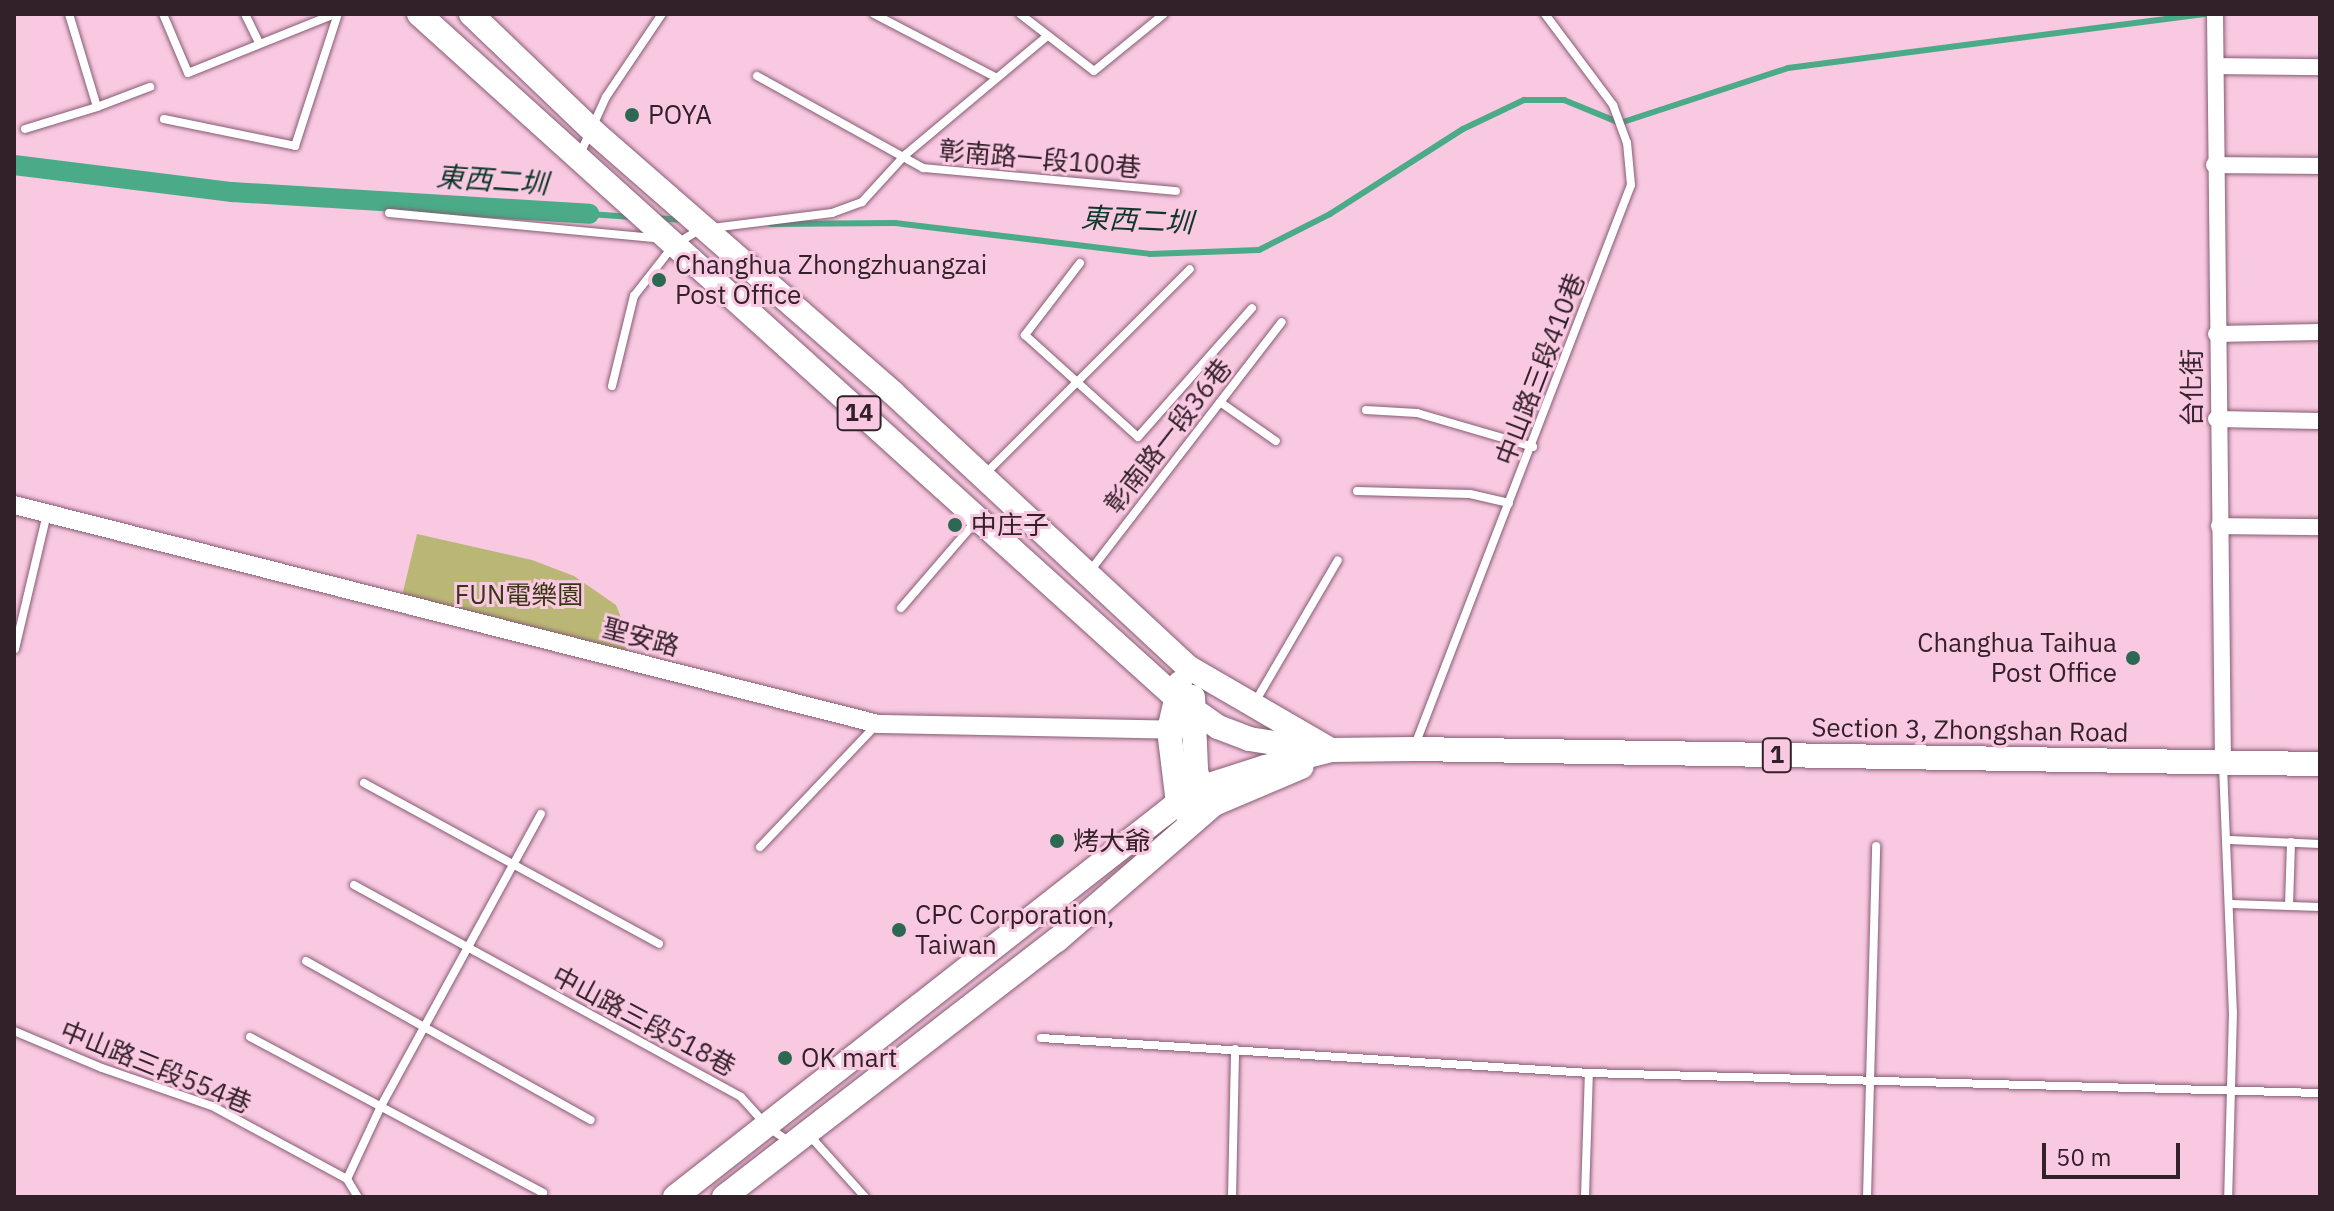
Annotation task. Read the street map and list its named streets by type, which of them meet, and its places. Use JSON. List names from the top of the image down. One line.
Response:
{"streets":{"main road":["14","Section 3, Zhongshan Road","1"],"street":["台化街","聖安路"],"lane":["彰南路一段100巷","中山路三段410巷","彰南路一段36巷","中山路三段518巷","中山路三段554巷"]},"crossings":[["彰南路一段100巷","14"],["中山路三段410巷","Section 3, Zhongshan Road"],["台化街","Section 3, Zhongshan Road"],["14","彰南路一段36巷"],["14","Section 3, Zhongshan Road"],["Section 3, Zhongshan Road","中山路三段518巷"]],"water":["東西二圳"],"parks":["FUN電樂園"],"places":["POYA","Changhua Zhongzhuangzai Post Office","中庄子","Changhua Taihua Post Office","烤大爺","CPC Corporation, Taiwan","OK mart"],"scale_bar":"50 m"}
